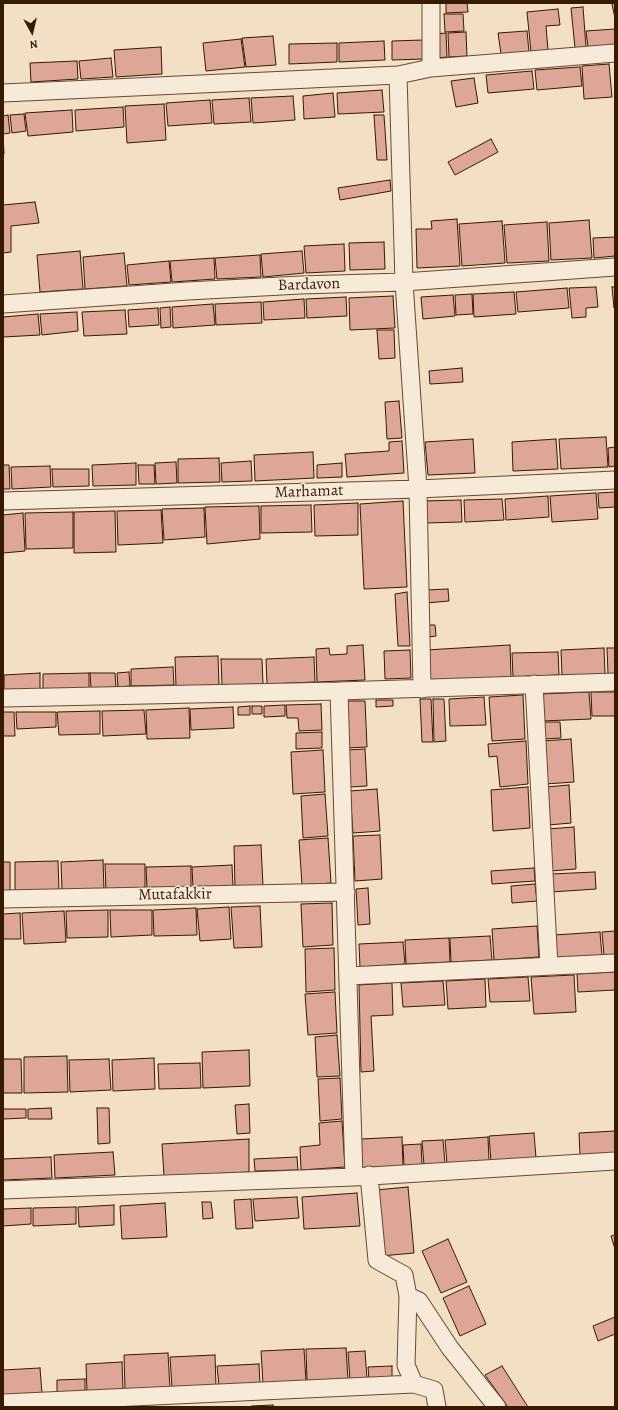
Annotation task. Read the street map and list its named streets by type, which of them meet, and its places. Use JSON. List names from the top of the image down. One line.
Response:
{"streets":{"street":["Bardavon","Marhamat","Mutafakkir"]},"north":"bottom"}
